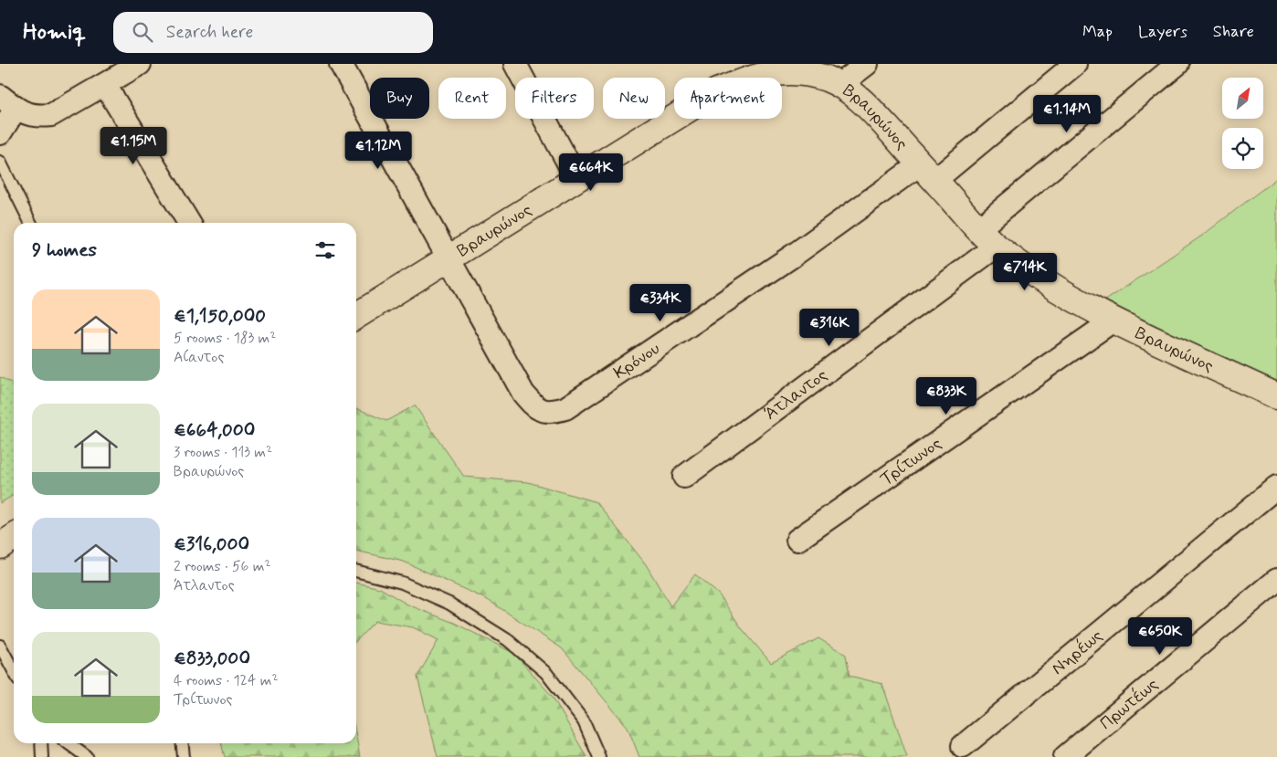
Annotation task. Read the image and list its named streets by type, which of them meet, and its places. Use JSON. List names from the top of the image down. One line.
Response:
{"streets":{"main road":["Βραυρώνος"],"street":["Κρόνου","Άτλαντος","Τρίτωνος","Νηρέως","Πρωτέως"]},"crossings":[["Βραυρώνος","Κρόνου"],["Βραυρώνος","Άτλαντος"],["Βραυρώνος","Τρίτωνος"]],"north":"top right","page":{"header":"Homiq","search":"Search here","nav":["Map","Layers","Share"],"chip":["Buy","Rent","Filters","New","Apartment"],"price":["€1.14M","€1.15M","€1.12M","€664K","€714K","€334K","€316K","€833K","€650K"],"heading":"9 homes","list":[{"name":"€1,150,000","note":"5 rooms · 183 m² · Αίαντος"},{"name":"€664,000","note":"3 rooms · 113 m² · Βραυρώνος"},{"name":"€316,000","note":"2 rooms · 56 m² · Άτλαντος"},{"name":"€833,000","note":"4 rooms · 124 m² · Τρίτωνος"}]}}
